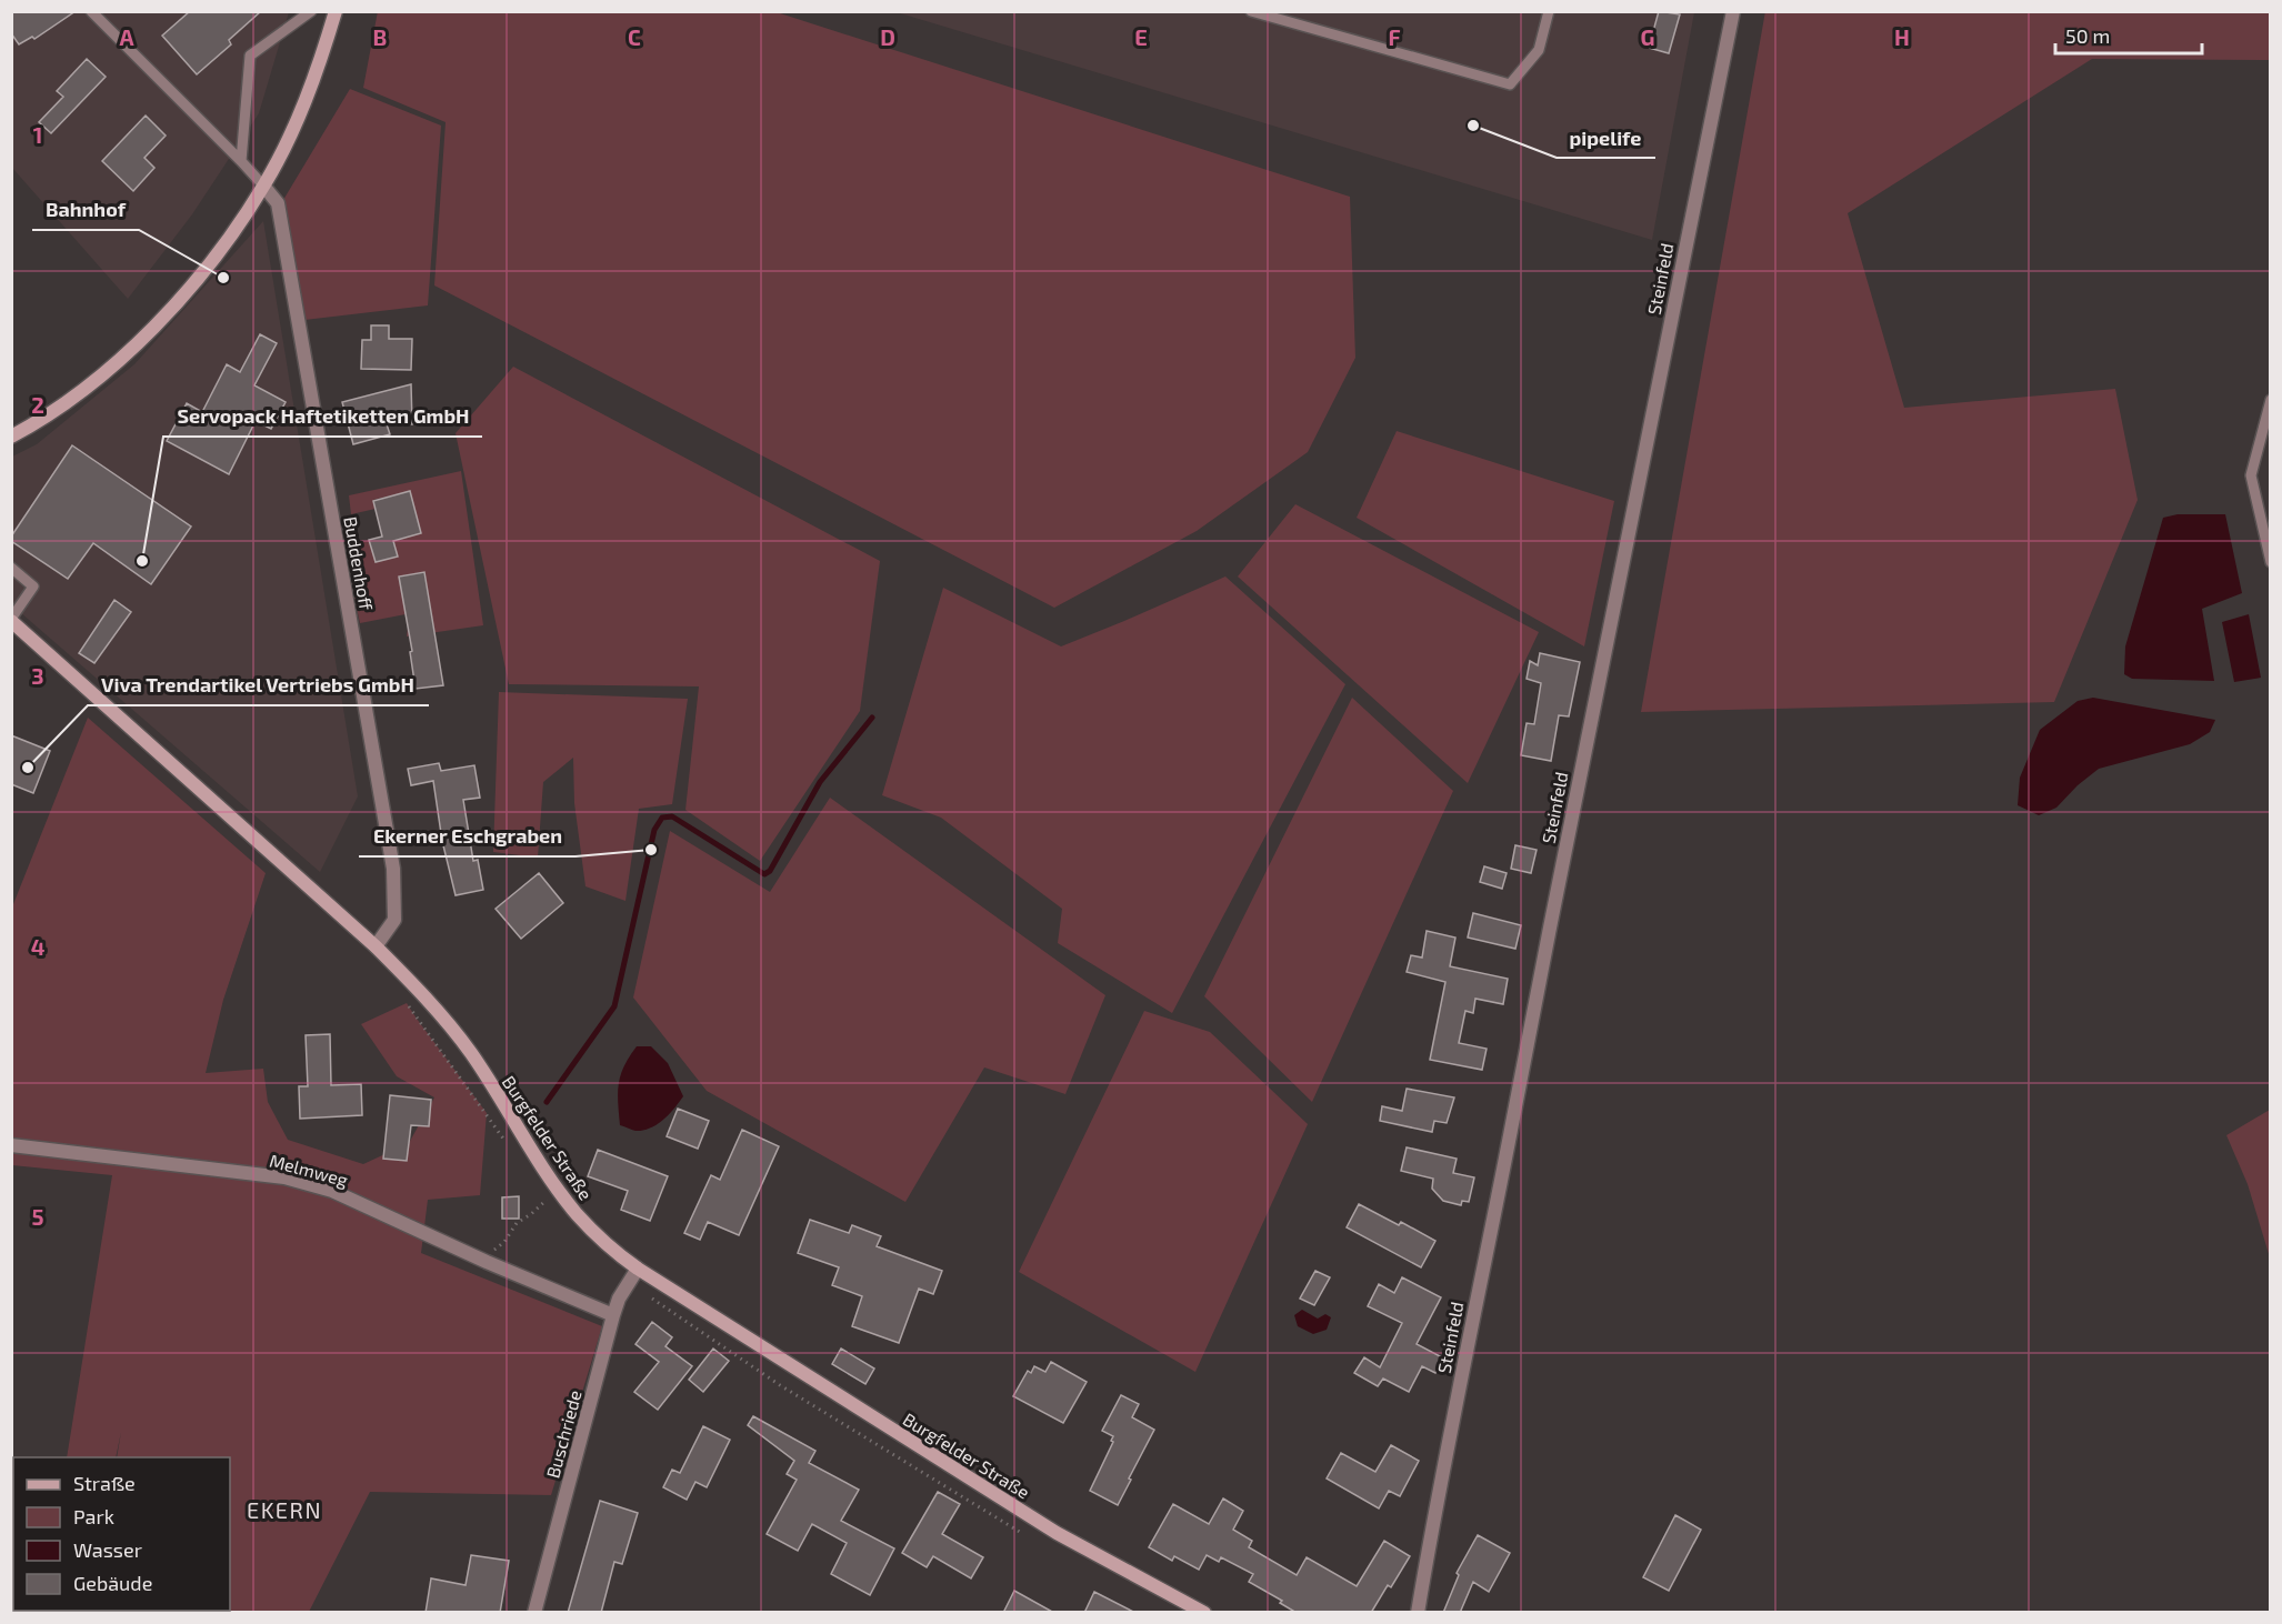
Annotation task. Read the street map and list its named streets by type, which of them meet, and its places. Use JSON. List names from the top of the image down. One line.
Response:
{"streets":{"street":["Steinfeld","Buddenhoff","Burgfelder Straße","Melmweg","Buschriede"]},"crossings":[["Buddenhoff","Burgfelder Straße"],["Burgfelder Straße","Buschriede"],["Melmweg","Buschriede"]],"districts":["EKERN"],"places":["pipelife","Bahnhof","Servopack Haftetiketten GmbH","Viva Trendartikel Vertriebs GmbH","Ekerner Eschgraben"],"legend":["Straße","Park","Wasser","Gebäude"],"scale_bar":"50 m","grid":{"columns":["A","B","C","D","E","F","G","H"],"rows":["1","2","3","4","5"]}}
